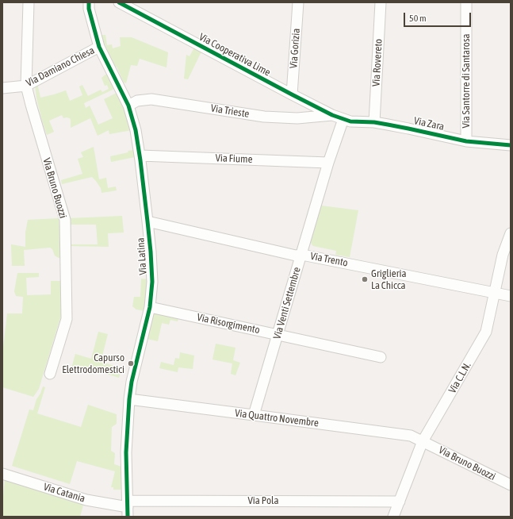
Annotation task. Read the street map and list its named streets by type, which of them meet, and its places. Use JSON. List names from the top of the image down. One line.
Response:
{"streets":{"street":["Via Gorizia","Via Cooperativa Lime","Via Rovereto","Via Damiano Chiesa","Via Santorre di Santarosa","Via Trieste","Via Zara","Via Fiume","Via Bruno Buozzi","Via Latina","Via Trento","Via Venti Settembre","Via Risorgimento","Via C.L.N.","Via Quattro Novembre","Via Catania","Via Pola"]},"crossings":[["Via Gorizia","Via Cooperativa Lime"],["Via Cooperativa Lime","Via Trieste"],["Via Cooperativa Lime","Via Zara"],["Via Cooperativa Lime","Via Venti Settembre"],["Via Rovereto","Via Zara"],["Via Damiano Chiesa","Via Bruno Buozzi"],["Via Damiano Chiesa","Via Latina"],["Via Santorre di Santarosa","Via Zara"],["Via Trieste","Via Latina"],["Via Zara","Via Venti Settembre"],["Via Fiume","Via Latina"],["Via Fiume","Via Venti Settembre"],["Via Bruno Buozzi","Via C.L.N."],["Via Bruno Buozzi","Via Quattro Novembre"],["Via Latina","Via Trento"],["Via Latina","Via Risorgimento"],["Via Latina","Via Quattro Novembre"],["Via Latina","Via Catania"],["Via Latina","Via Pola"],["Via Trento","Via Venti Settembre"],["Via Trento","Via C.L.N."],["Via Venti Settembre","Via Risorgimento"],["Via Venti Settembre","Via Quattro Novembre"],["Via C.L.N.","Via Quattro Novembre"],["Via C.L.N.","Via Pola"],["Via Catania","Via Pola"]],"places":["Griglieria La Chicca","Capurso Elettrodomestici"],"scale_bar":"50 m"}
